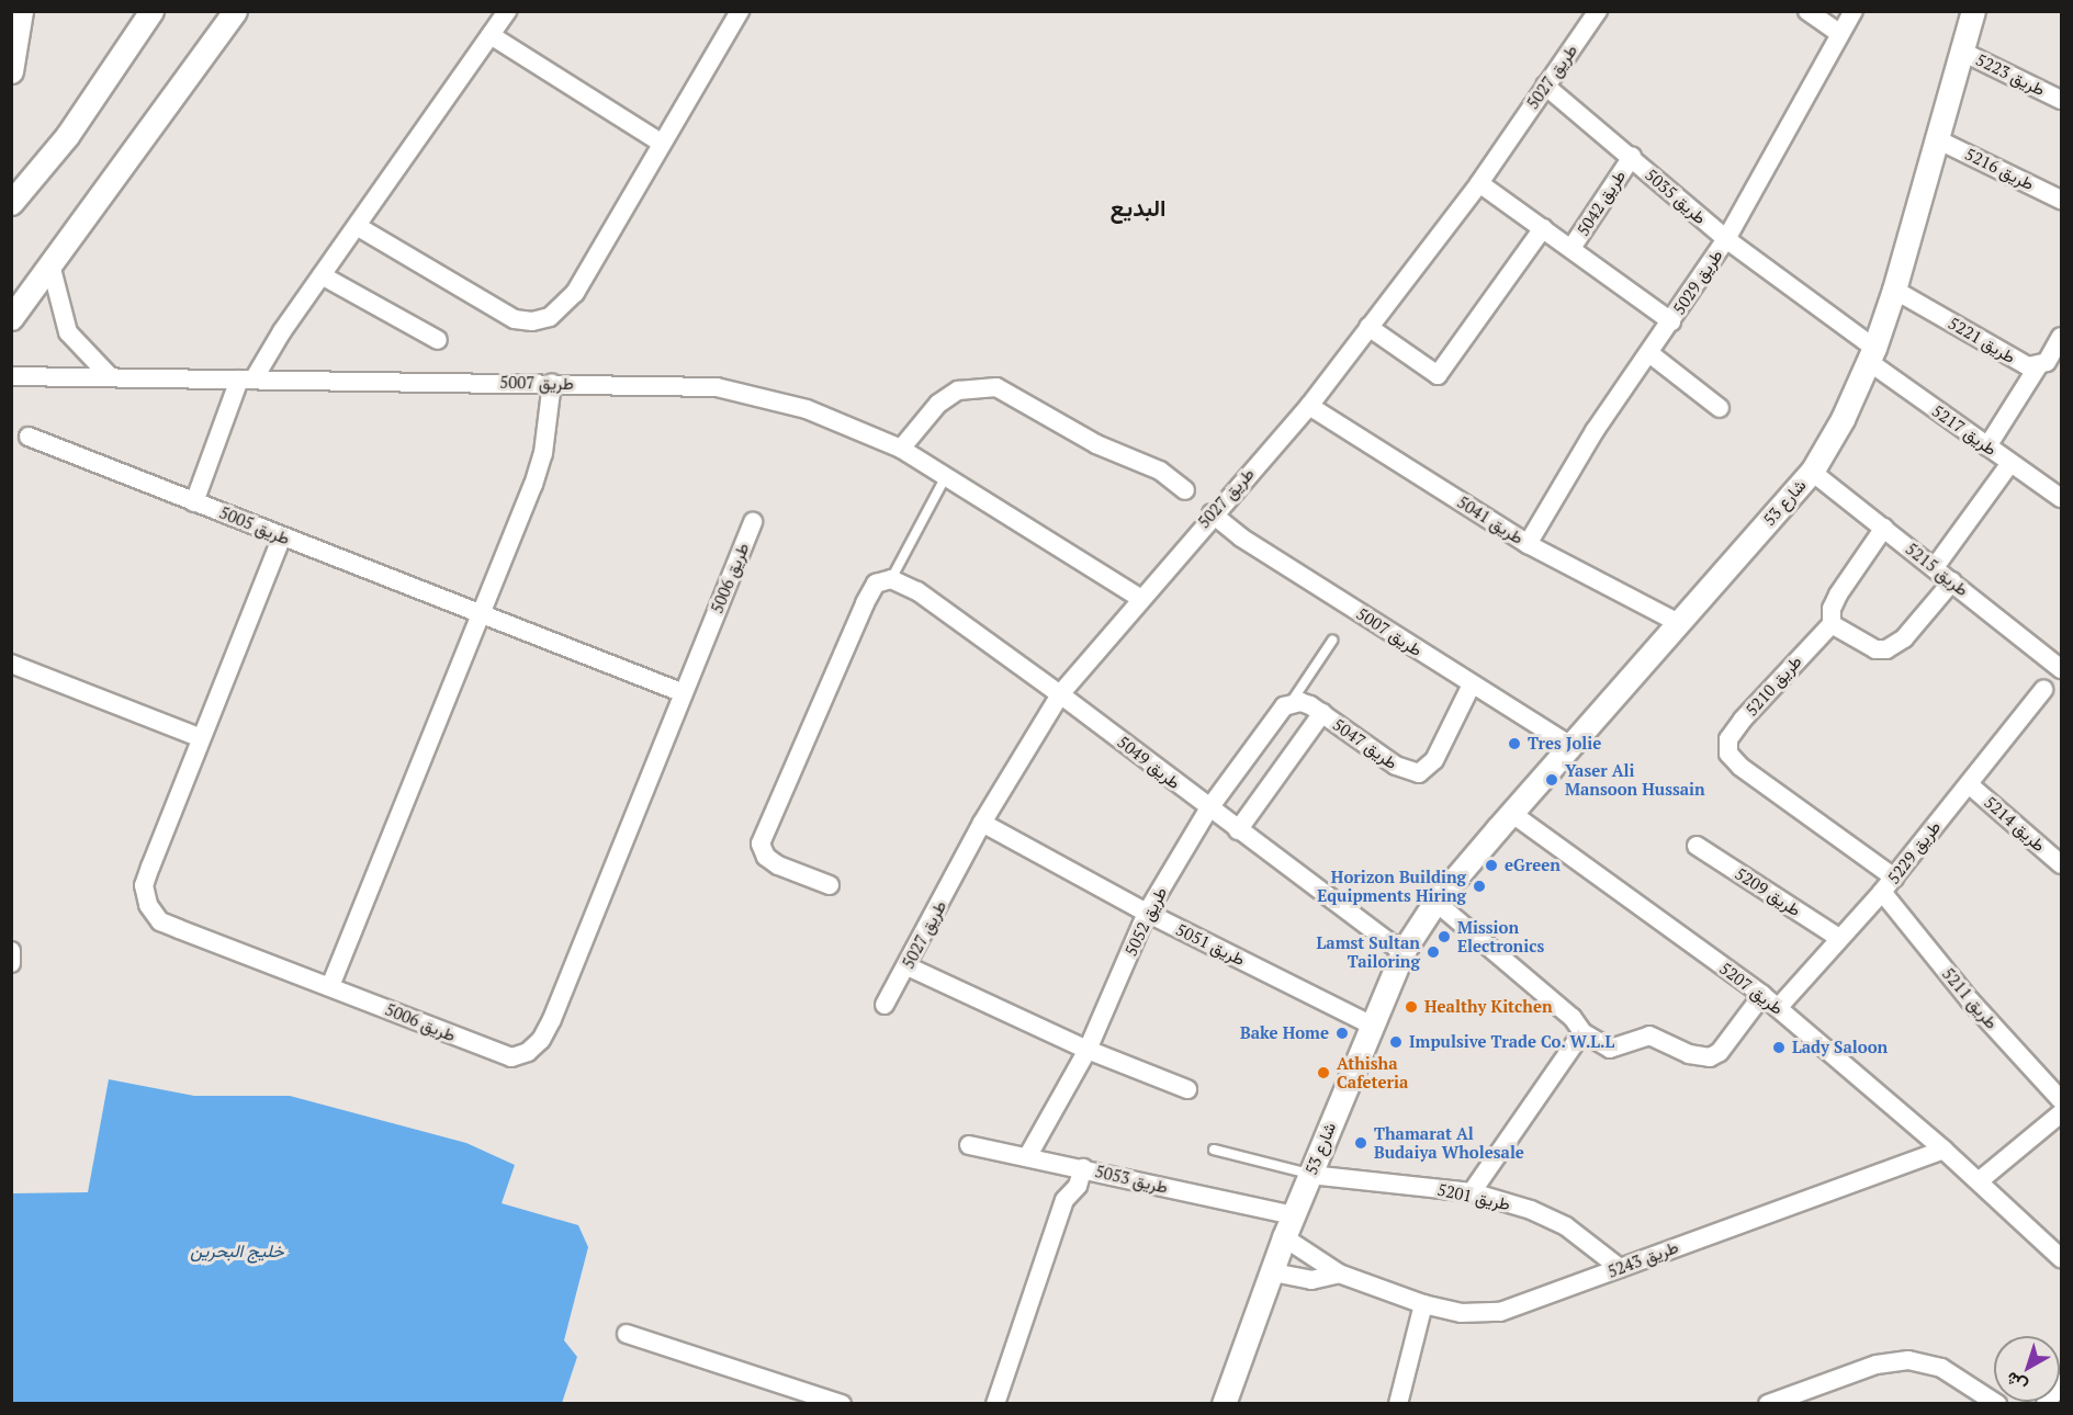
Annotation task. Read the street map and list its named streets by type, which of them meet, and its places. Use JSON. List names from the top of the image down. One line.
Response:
{"streets":{"street":["طريق 5223","طريق 5027","طريق 5216","طريق 5035","طريق 5042","طريق 5029","طريق 5221","طريق 5007","طريق 5217","شارع 53","طريق 5041","طريق 5005","طريق 5215","طريق 5006","طريق 5210","طريق 5047","طريق 5049","طريق 5214","طريق 5229","طريق 5209","طريق 5052","طريق 5051","طريق 5207","طريق 5211","طريق 5053","طريق 5201","طريق 5243"]},"crossings":[["طريق 5223","شارع 53"],["طريق 5027","طريق 5035"],["طريق 5027","طريق 5007"],["طريق 5027","طريق 5041"],["طريق 5027","طريق 5049"],["طريق 5027","طريق 5051"],["طريق 5216","شارع 53"],["طريق 5035","طريق 5042"],["طريق 5035","طريق 5029"],["طريق 5035","طريق 5217"],["طريق 5035","شارع 53"],["طريق 5029","طريق 5041"],["طريق 5221","شارع 53"],["طريق 5007","شارع 53"],["طريق 5007","طريق 5047"],["طريق 5217","شارع 53"],["شارع 53","طريق 5041"],["شارع 53","طريق 5215"],["شارع 53","طريق 5049"],["شارع 53","طريق 5051"],["شارع 53","طريق 5207"],["شارع 53","طريق 5053"],["شارع 53","طريق 5201"],["شارع 53","طريق 5243"],["طريق 5005","طريق 5006"],["طريق 5210","طريق 5211"],["طريق 5047","طريق 5052"],["طريق 5049","طريق 5052"],["طريق 5214","طريق 5229"],["طريق 5229","طريق 5209"],["طريق 5229","طريق 5207"],["طريق 5229","طريق 5211"],["طريق 5052","طريق 5051"],["طريق 5052","طريق 5053"],["طريق 5207","طريق 5243"],["طريق 5201","طريق 5243"]],"districts":["البديع"],"water":["خليج البحرين"],"places":["Tres Jolie","Yaser Ali Mansoon Hussain","eGreen","Horizon Building Equipments Hiring","Mission Electronics","Lamst Sultan Tailoring","Healthy Kitchen","Bake Home","Impulsive Trade Co. W.L.L","Lady Saloon","Athisha Cafeteria","Thamarat Al Budaiya Wholesale"],"north":"bottom left"}
